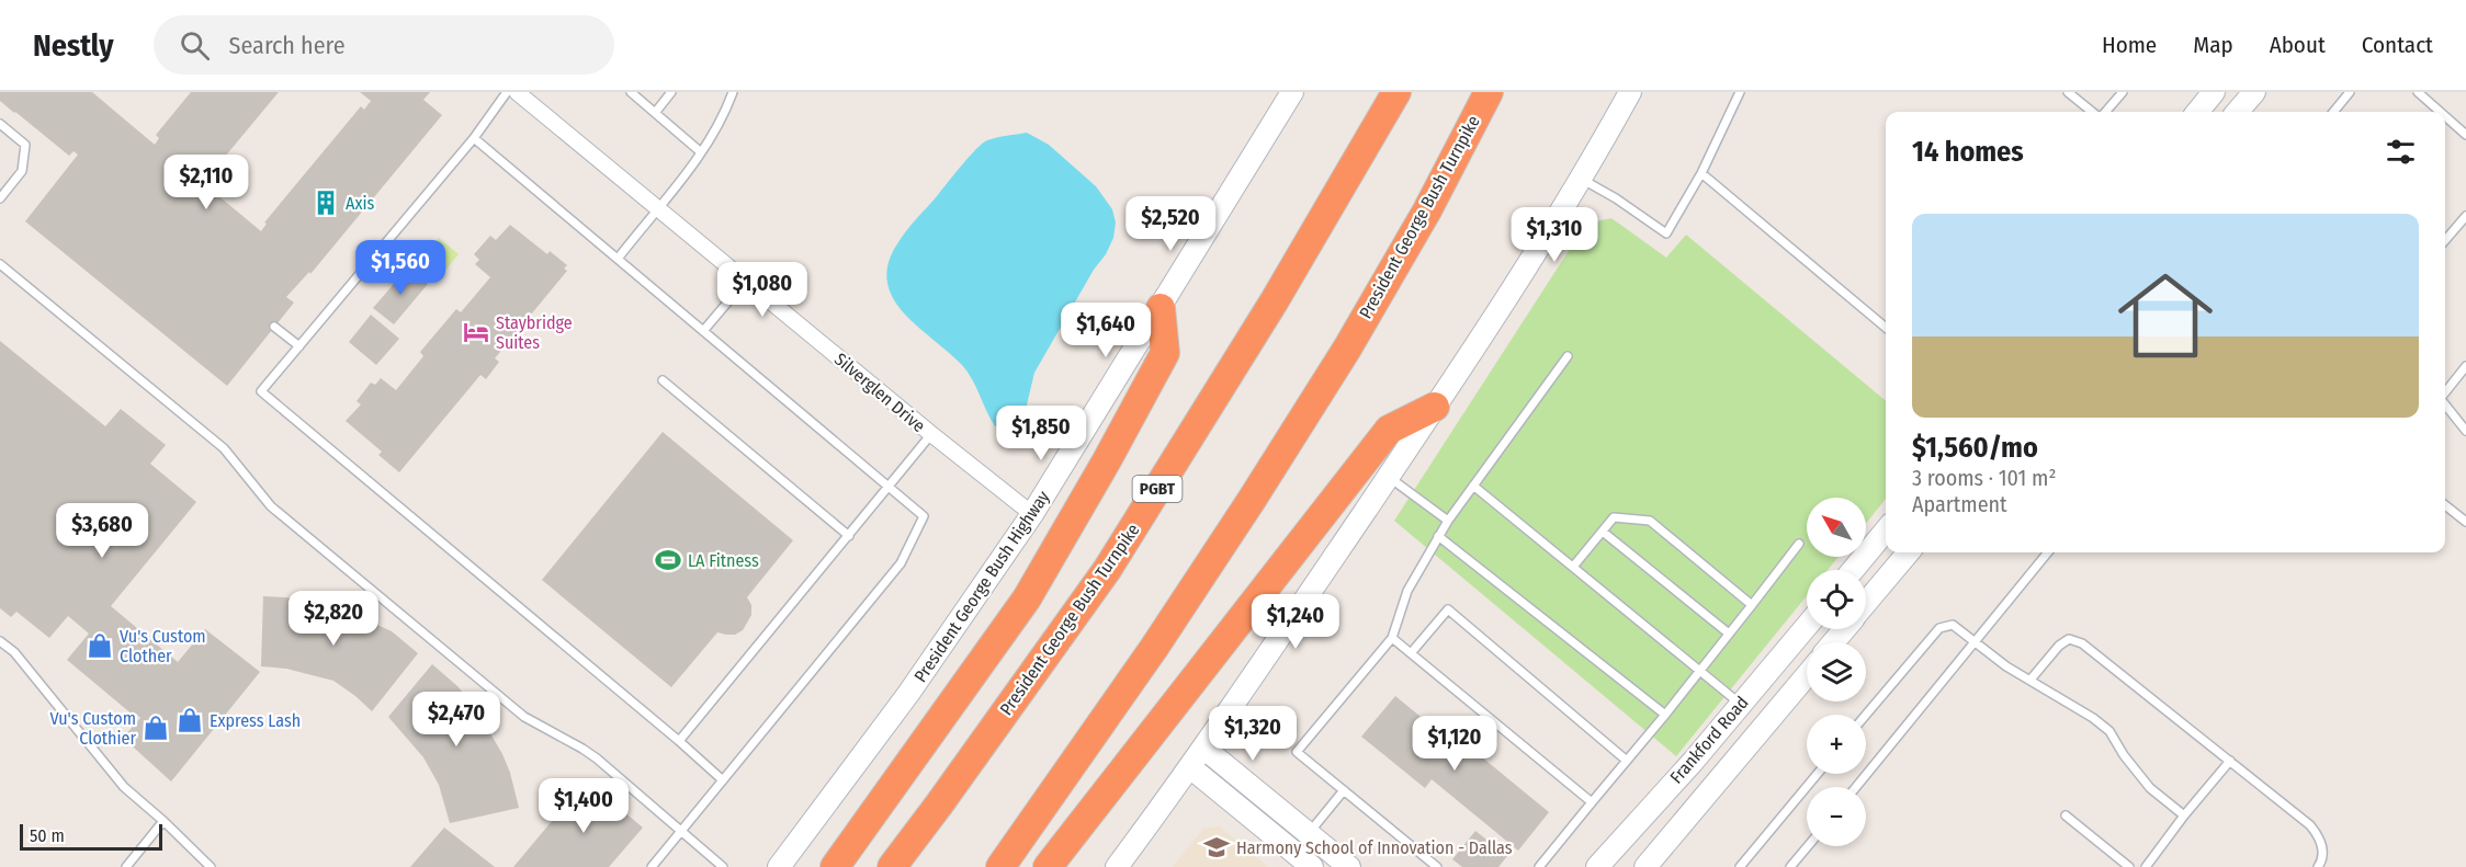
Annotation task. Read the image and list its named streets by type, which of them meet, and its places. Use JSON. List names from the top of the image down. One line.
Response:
{"streets":{"highway":["President George Bush Turnpike","PGBT"],"main road":["President George Bush Highway","Frankford Road"],"street":["Silverglen Drive"]},"crossings":[["Silverglen Drive","President George Bush Highway"]],"places":{"building":["Axis"],"hotel":["Staybridge Suites"],"sports":["LA Fitness"],"shop":["Vu's Custom Clother","Express Lash","Vu's Custom Clothier"],"school or university":["Harmony School of Innovation - Dallas"]},"scale_bar":"50 m","north":"top left","page":{"header":"Nestly","search":"Search here","nav":["Home","Map","About","Contact"],"heading":"14 homes","price":["$2,110","$2,520","$1,310","$1,560","$1,080","$1,640","$1,850","$3,680","$2,820","$1,240","$2,470","$1,320","$1,120","$1,400"],"list":[{"name":"$1,560/mo","note":"3 rooms · 101 m² · Apartment"}],"map_buttons":["+","−"],"scale":"50 m"}}
